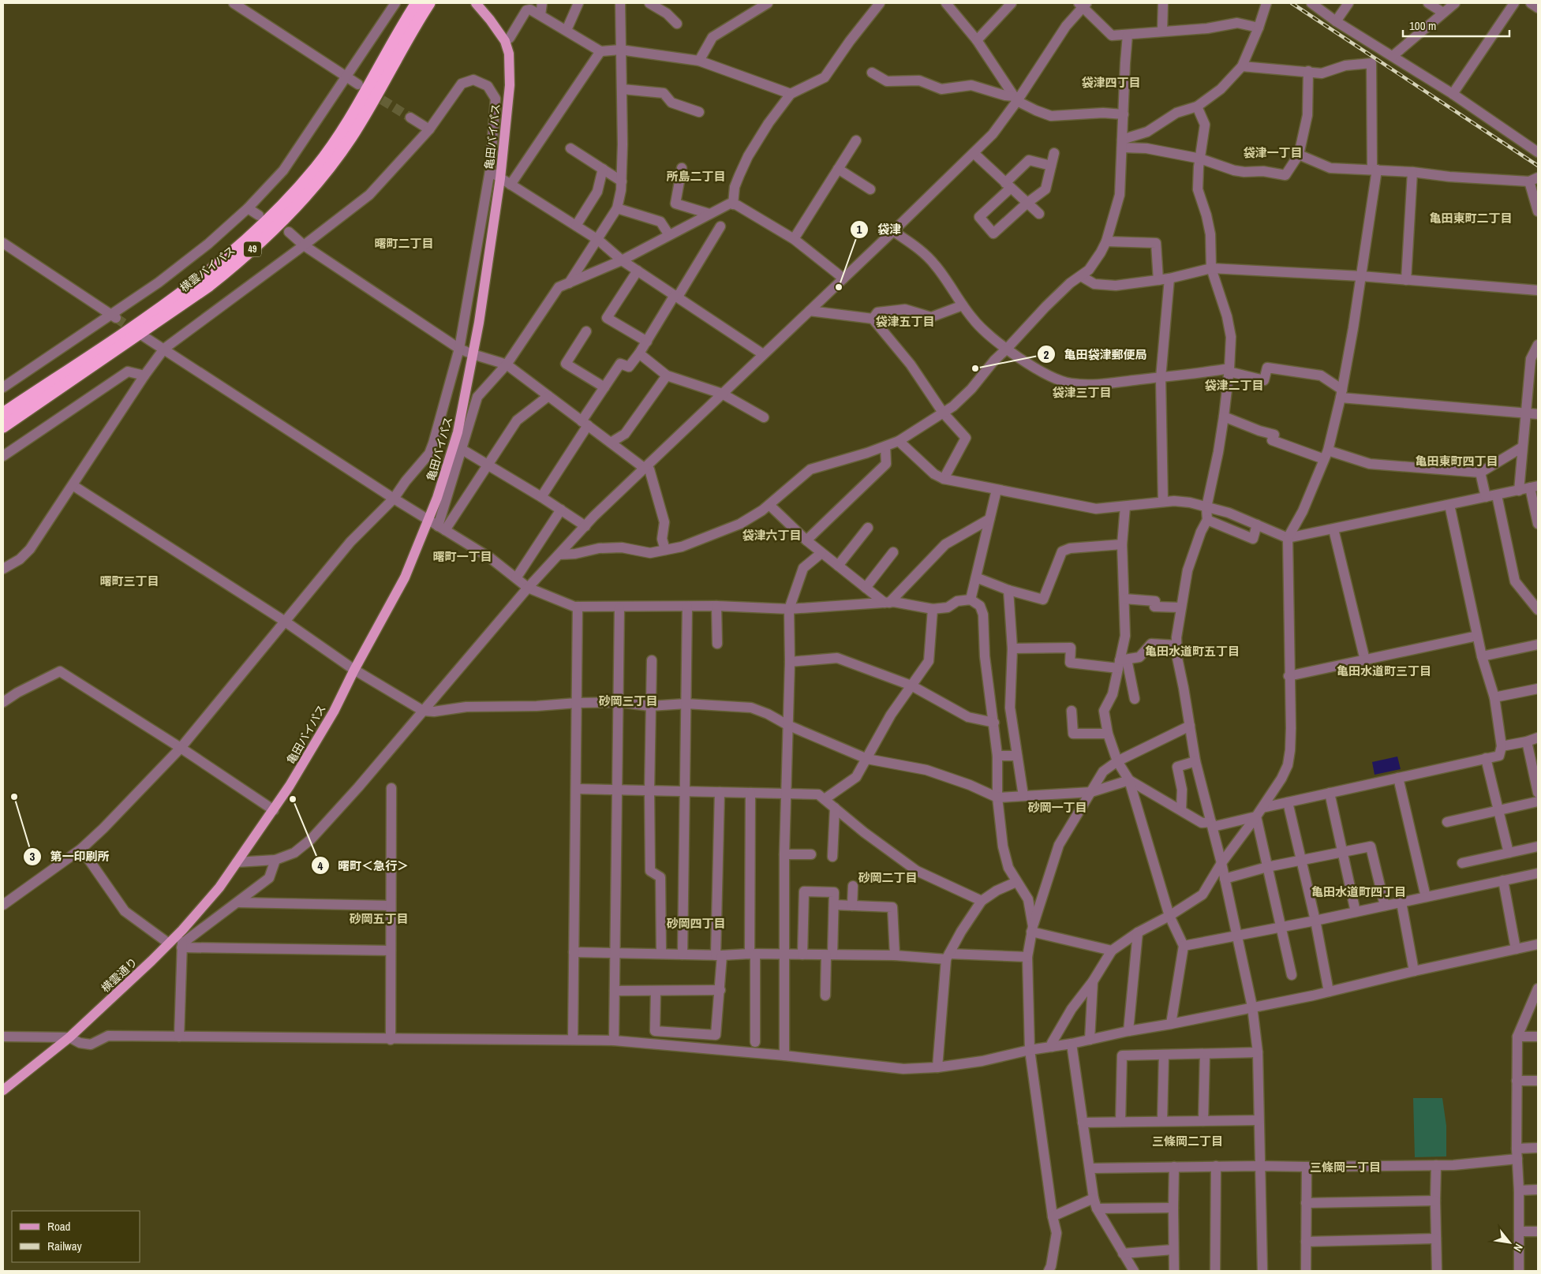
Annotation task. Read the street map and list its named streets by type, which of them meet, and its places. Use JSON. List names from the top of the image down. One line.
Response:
{"streets":{"highway":["49","横雲バイパス"],"main road":["亀田バイパス","横雲通り"]},"crossings":[["亀田バイパス","横雲通り"]],"districts":["袋津四丁目","袋津一丁目","所島二丁目","亀田東町二丁目","曙町二丁目","袋津五丁目","袋津二丁目","袋津三丁目","亀田東町四丁目","袋津六丁目","曙町一丁目","曙町三丁目","亀田水道町五丁目","亀田水道町三丁目","砂岡三丁目","砂岡一丁目","砂岡二丁目","亀田水道町四丁目","砂岡五丁目","砂岡四丁目","三條岡二丁目","三條岡一丁目"],"places":["袋津","亀田袋津郵便局","第一印刷所","曙町＜急行＞"],"legend":["Road","Railway"],"scale_bar":"100 m","north":"bottom right"}
